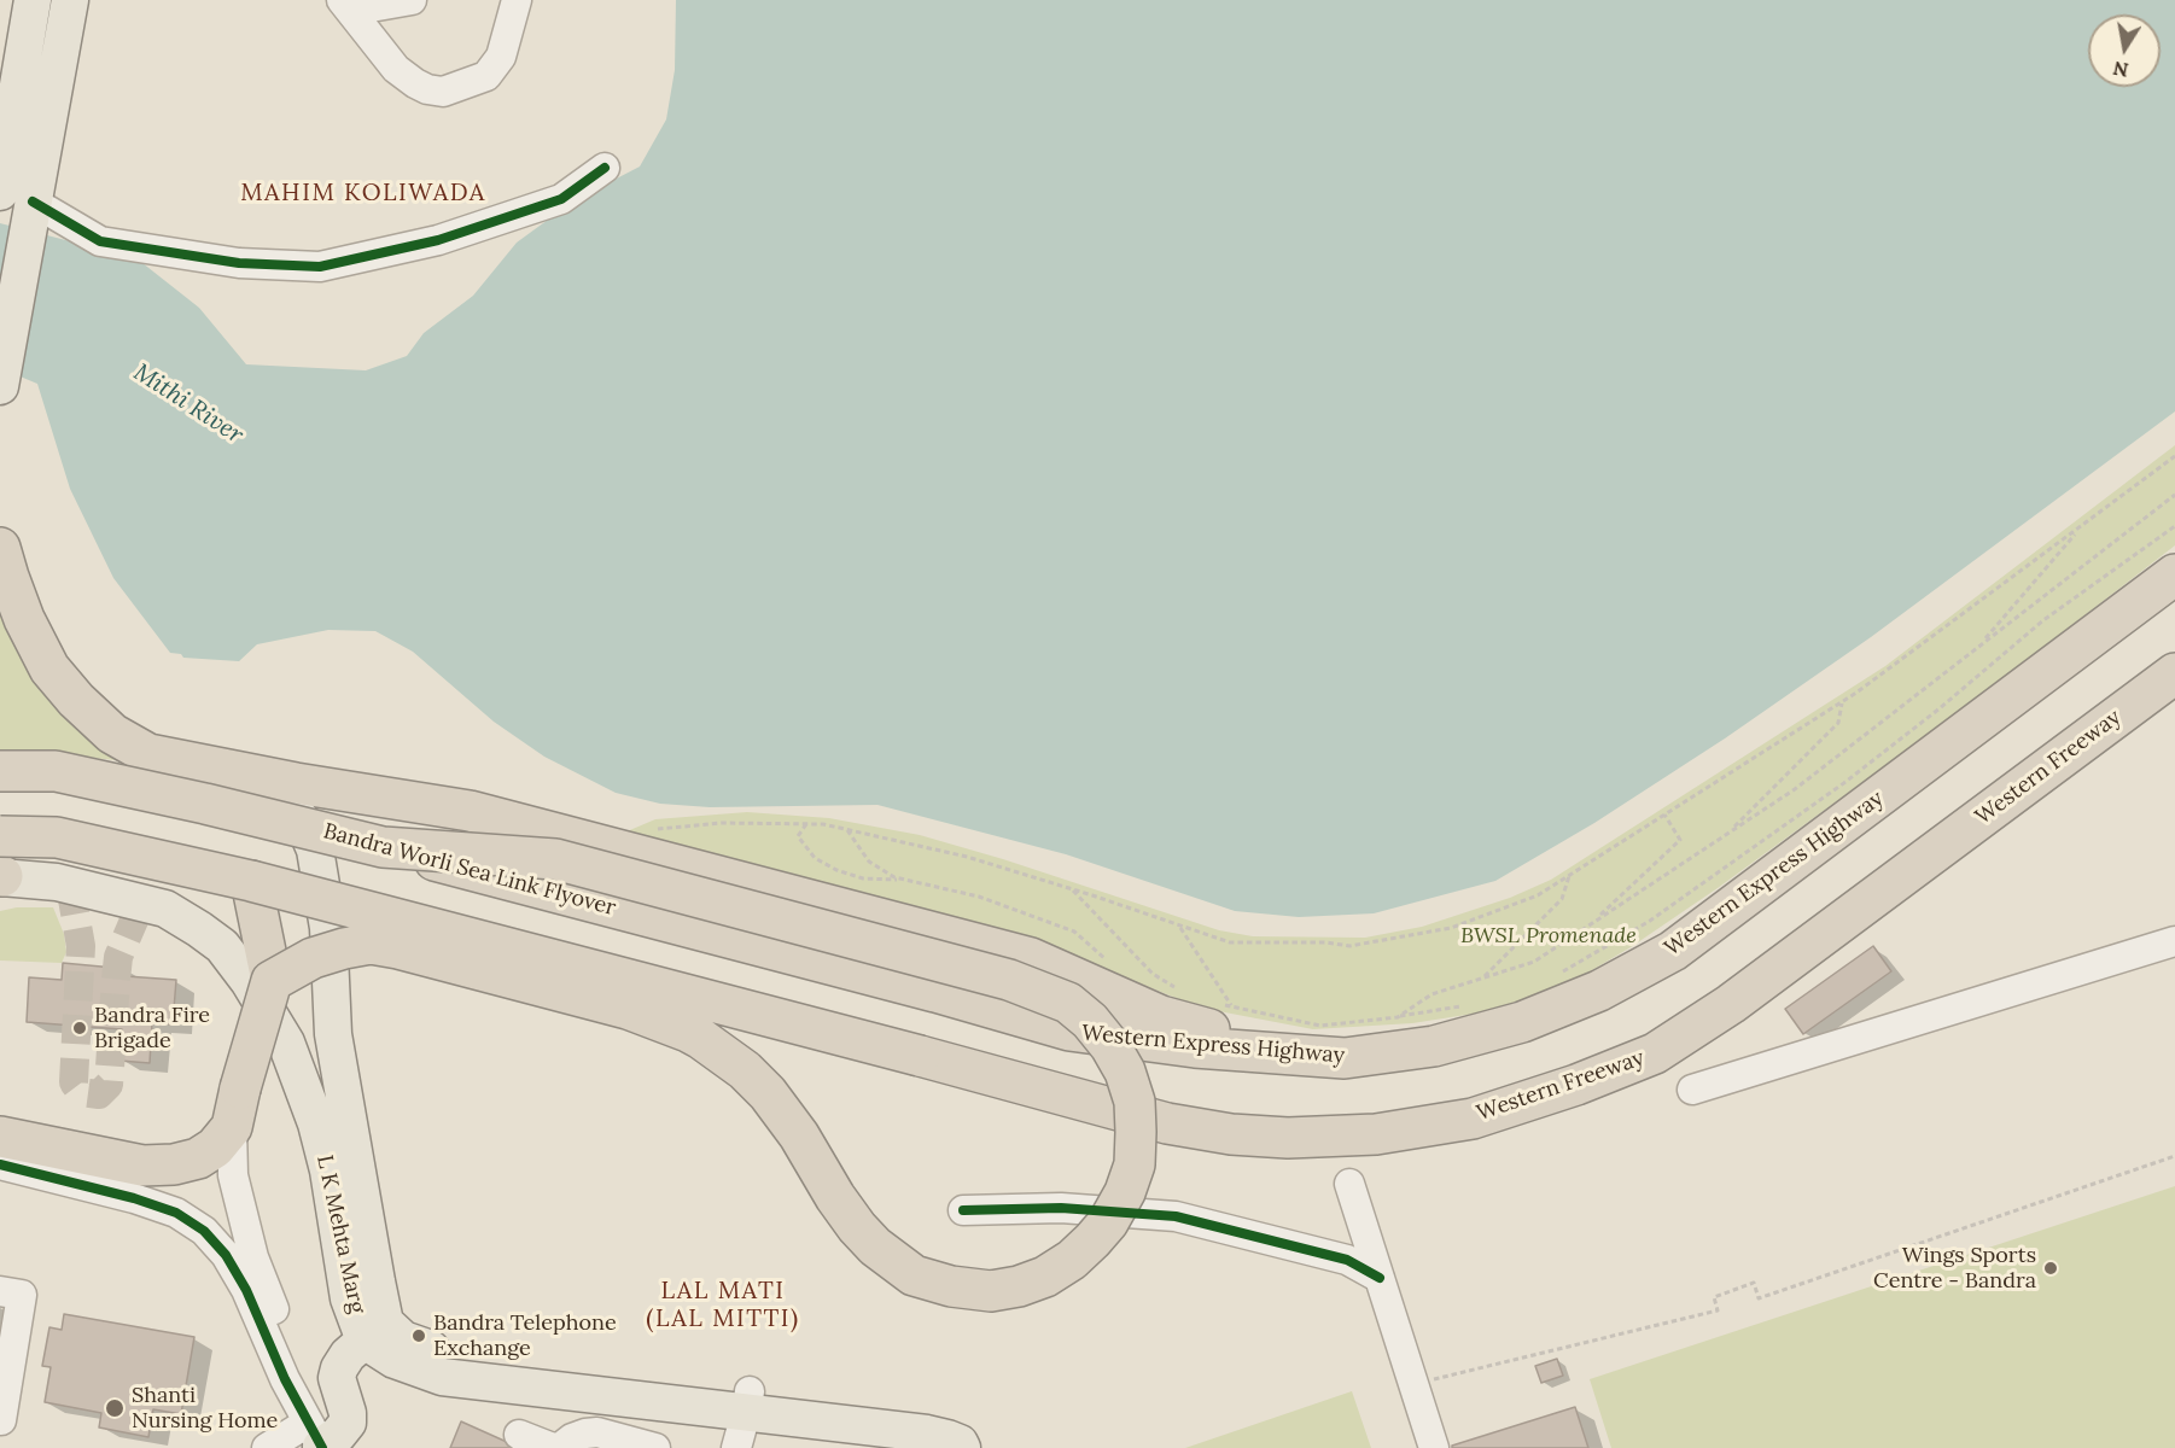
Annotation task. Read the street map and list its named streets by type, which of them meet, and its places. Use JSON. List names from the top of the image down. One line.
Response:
{"streets":{"highway":["Western Freeway","Bandra Worli Sea Link Flyover","Western Express Highway"],"main road":["L K Mehta Marg"]},"crossings":[["Bandra Worli Sea Link Flyover","Western Express Highway"]],"districts":["MAHIM KOLIWADA","LAL MATI (LAL MITTI)"],"water":["Mithi River"],"parks":["BWSL Promenade"],"places":["Bandra Fire Brigade","Wings Sports Centre - Bandra","Bandra Telephone Exchange","Shanti Nursing Home"],"north":"bottom"}
